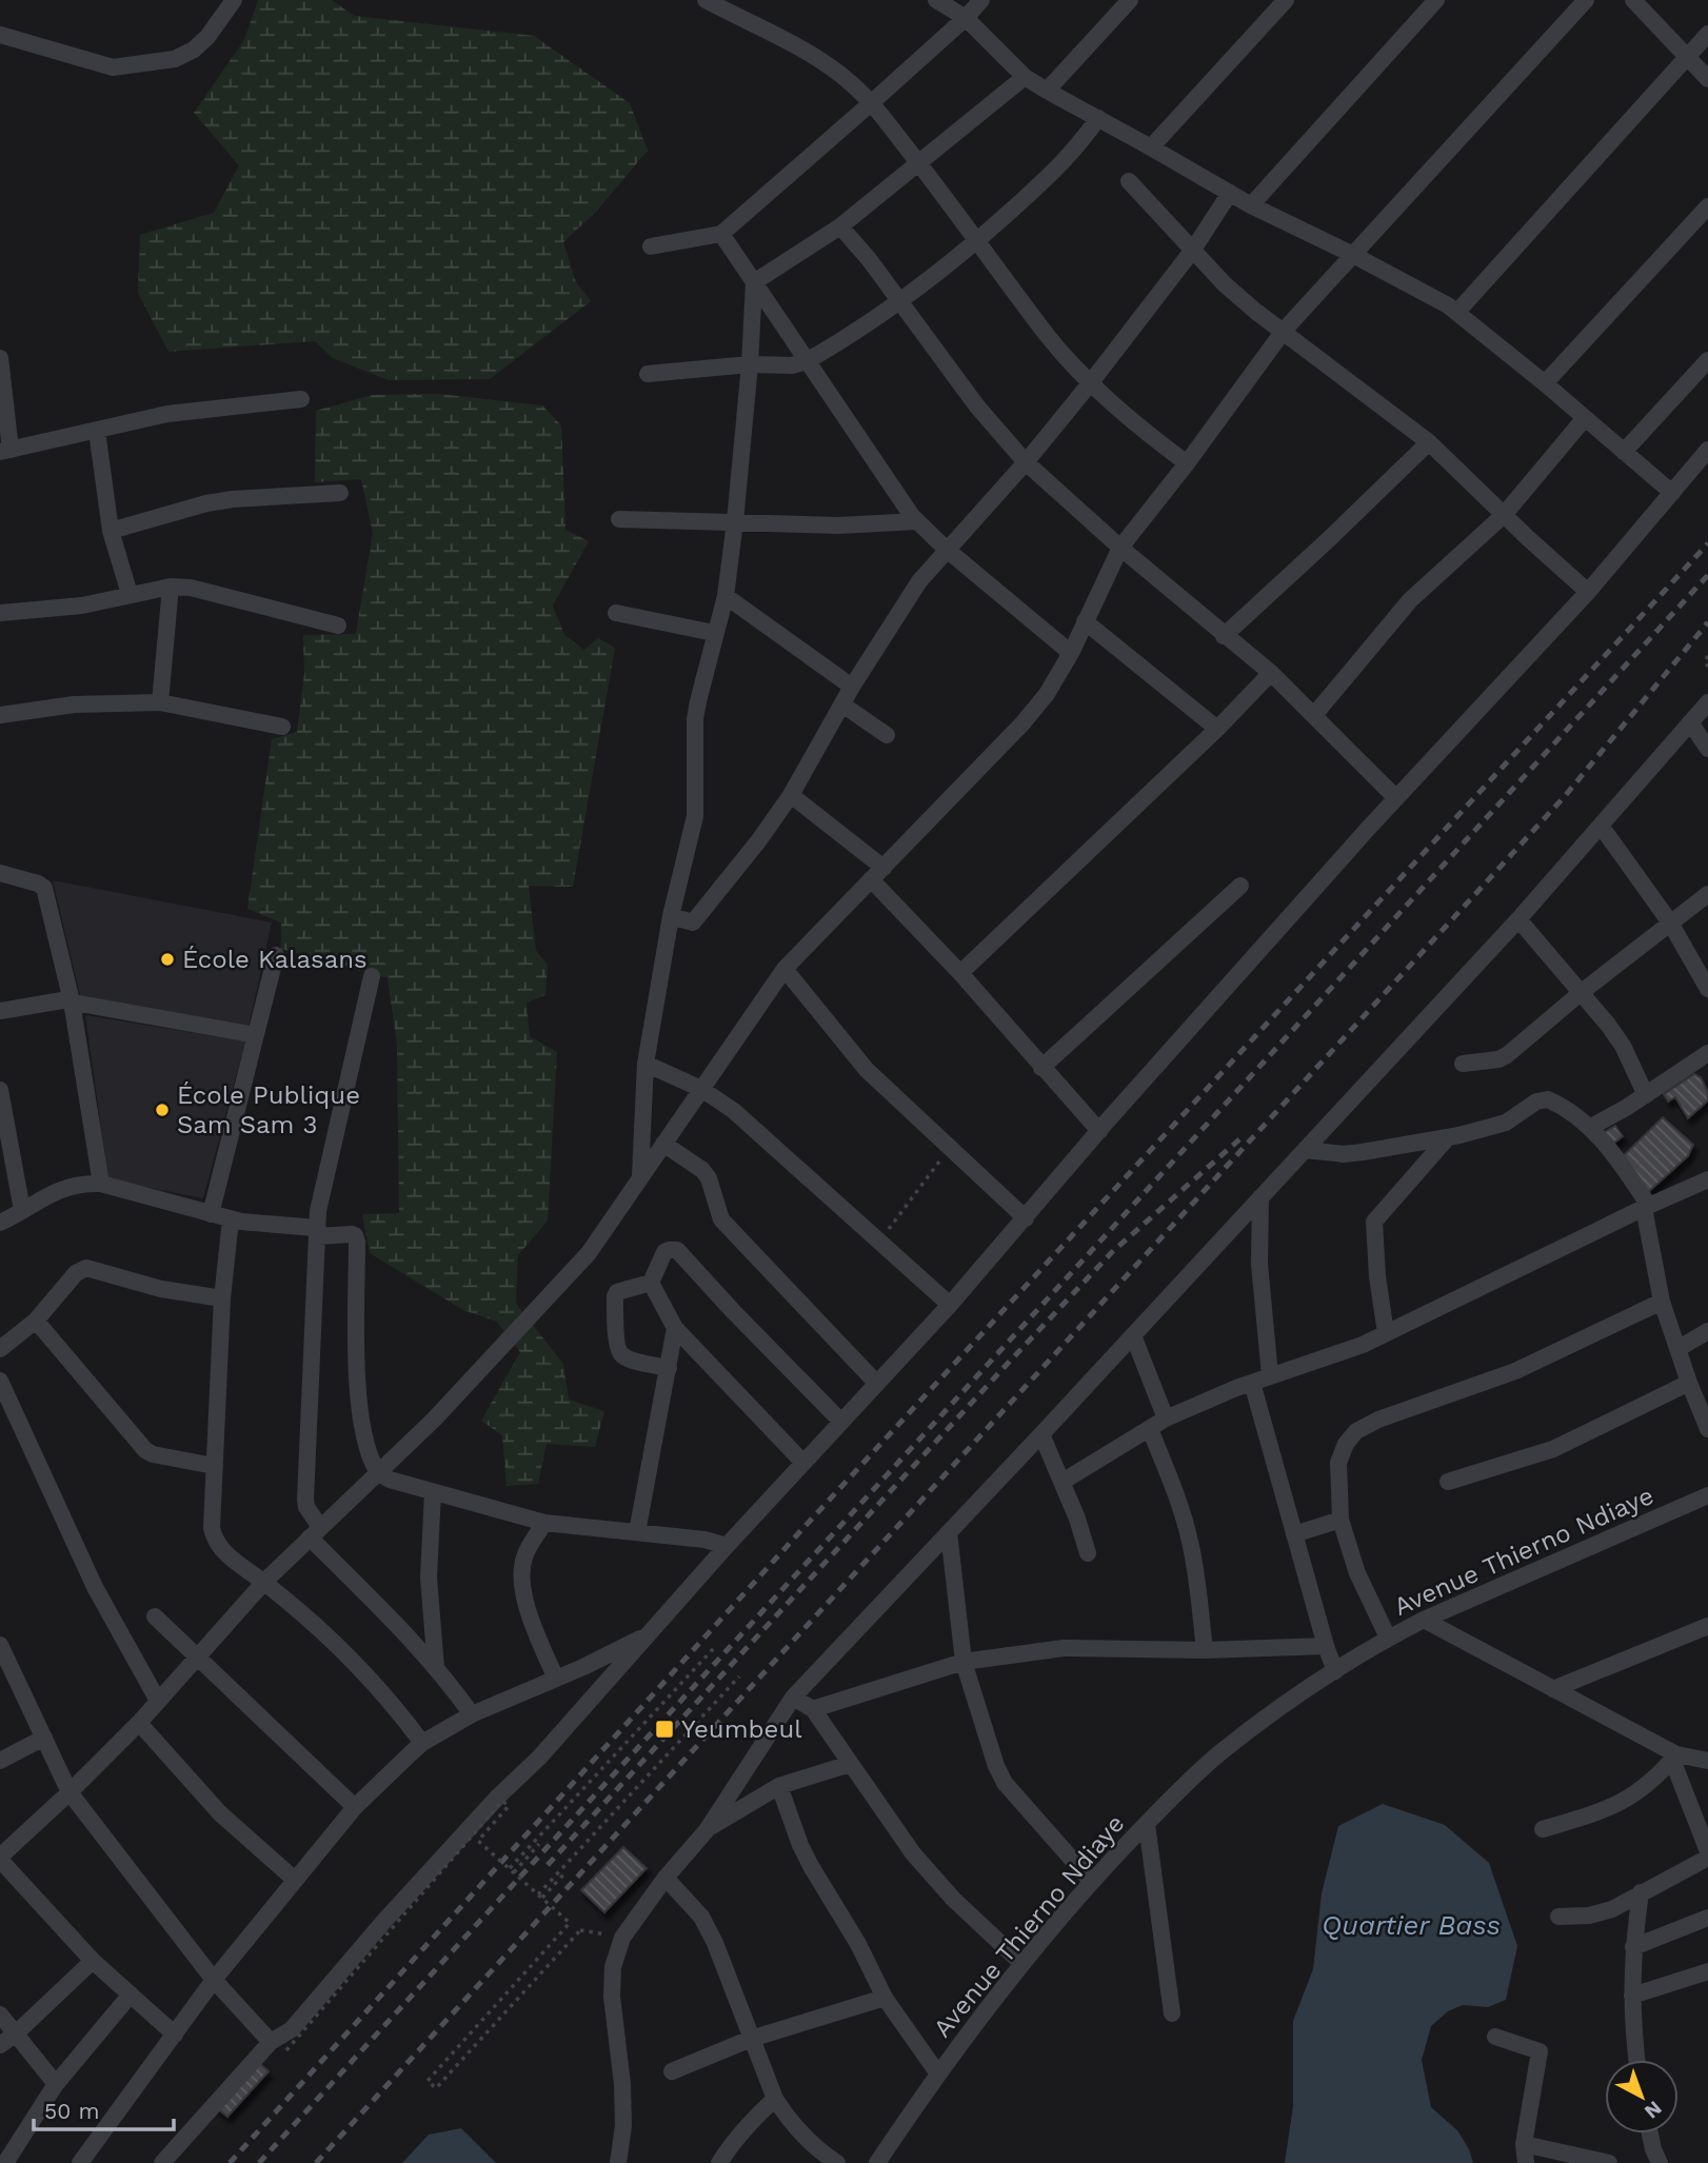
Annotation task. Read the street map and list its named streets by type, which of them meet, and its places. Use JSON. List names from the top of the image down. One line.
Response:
{"streets":{"street":["Avenue Thierno Ndiaye"]},"water":["Quartier Bass"],"places":{"other":["École Kalasans","École Publique Sam Sam 3"],"transit":["Yeumbeul"]},"scale_bar":"50 m","north":"bottom right"}
